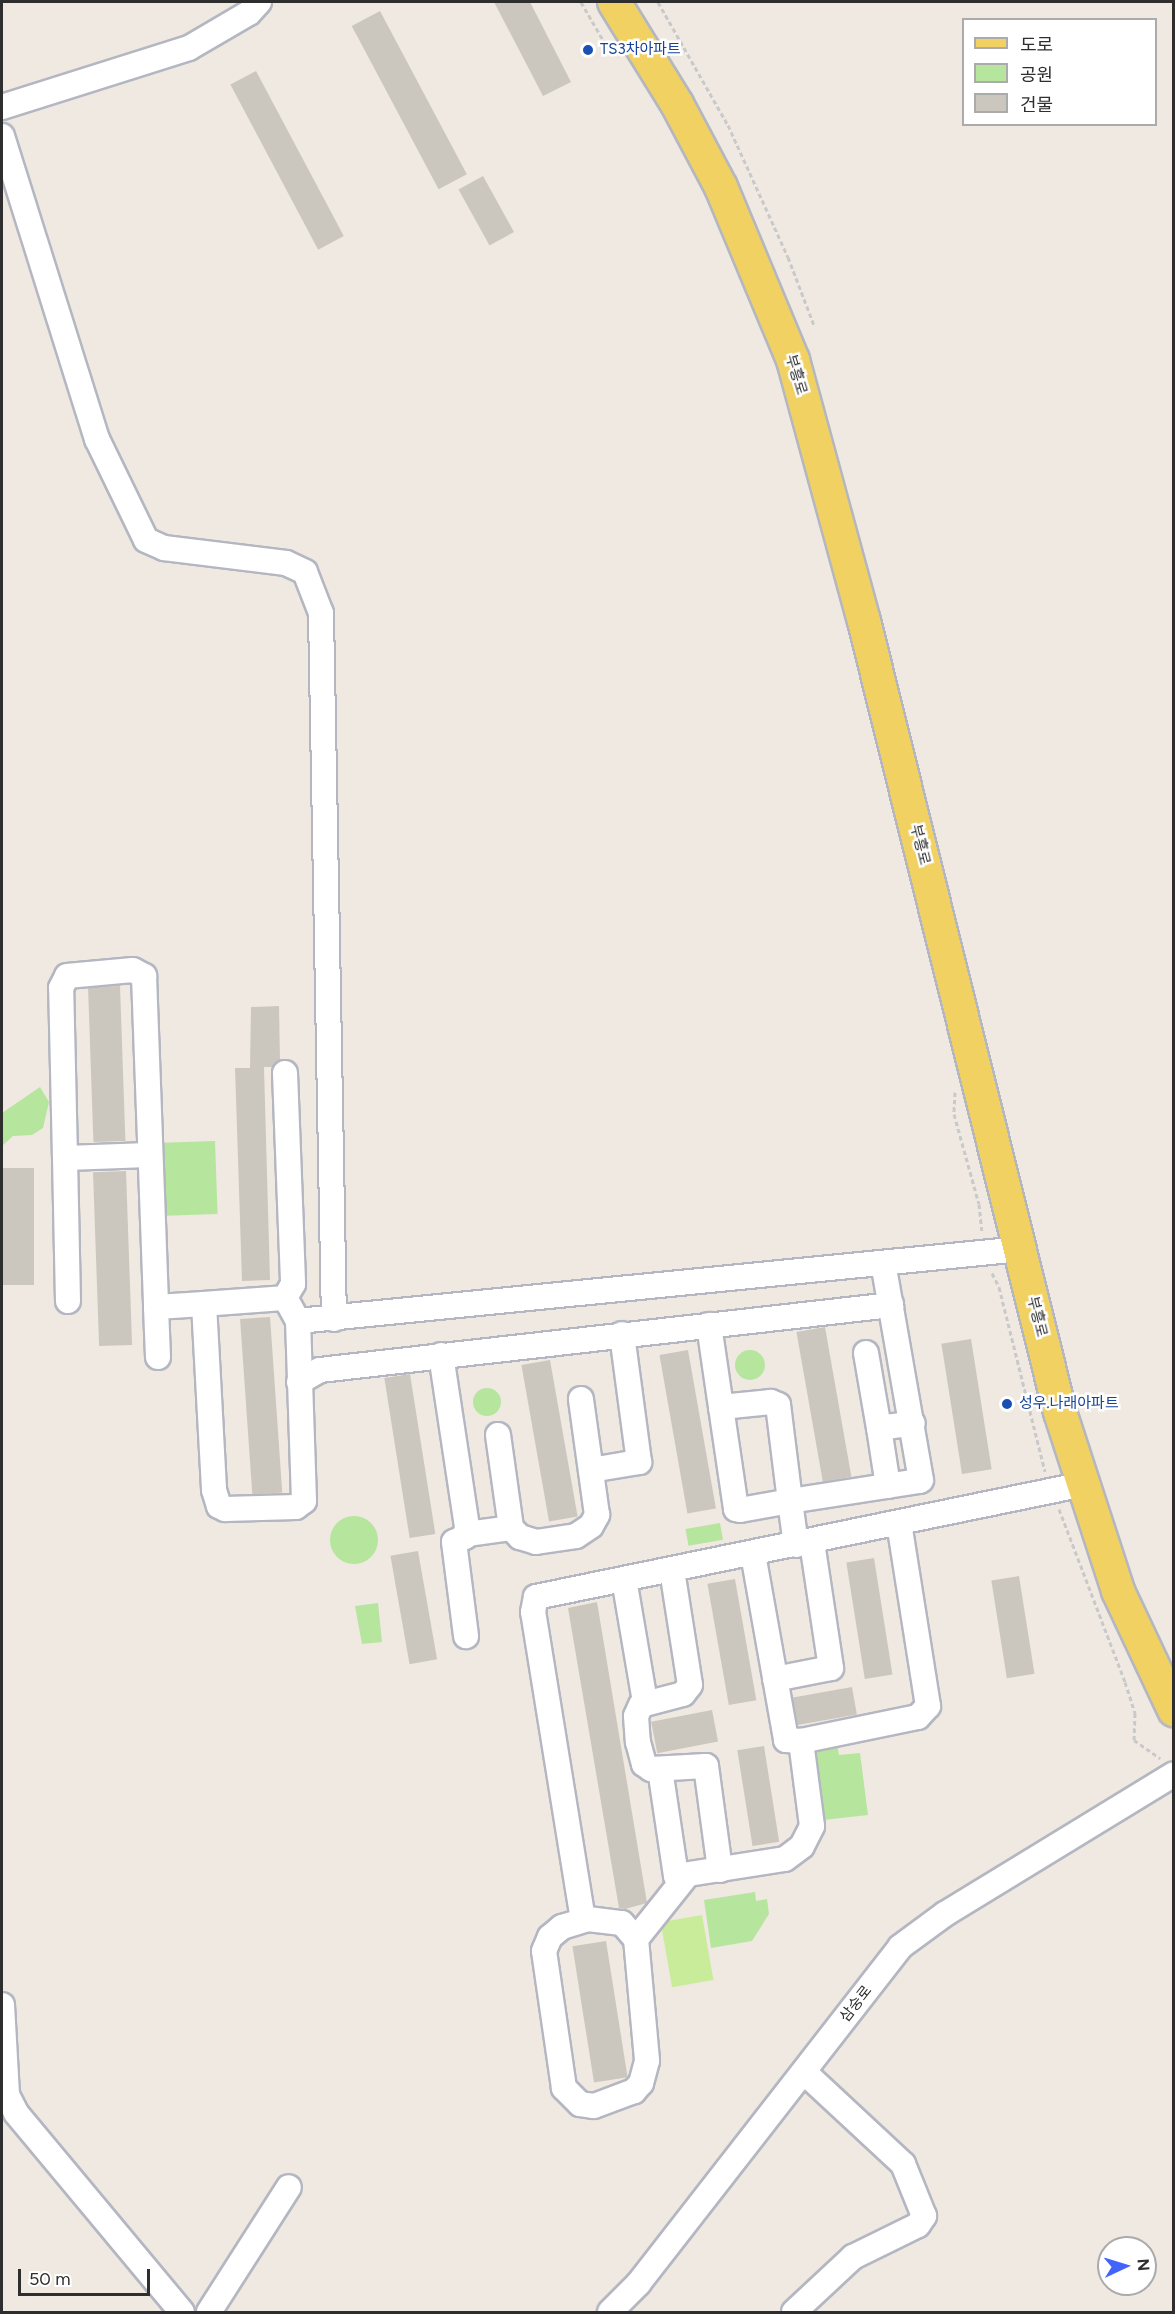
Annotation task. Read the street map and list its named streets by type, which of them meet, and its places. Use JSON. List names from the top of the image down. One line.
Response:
{"streets":{"main road":["부흥로"],"street":["삼숭로"]},"places":["TS3차아파트","성우.나래아파트"],"legend":["도로","공원","건물"],"scale_bar":"50 m","north":"right"}
